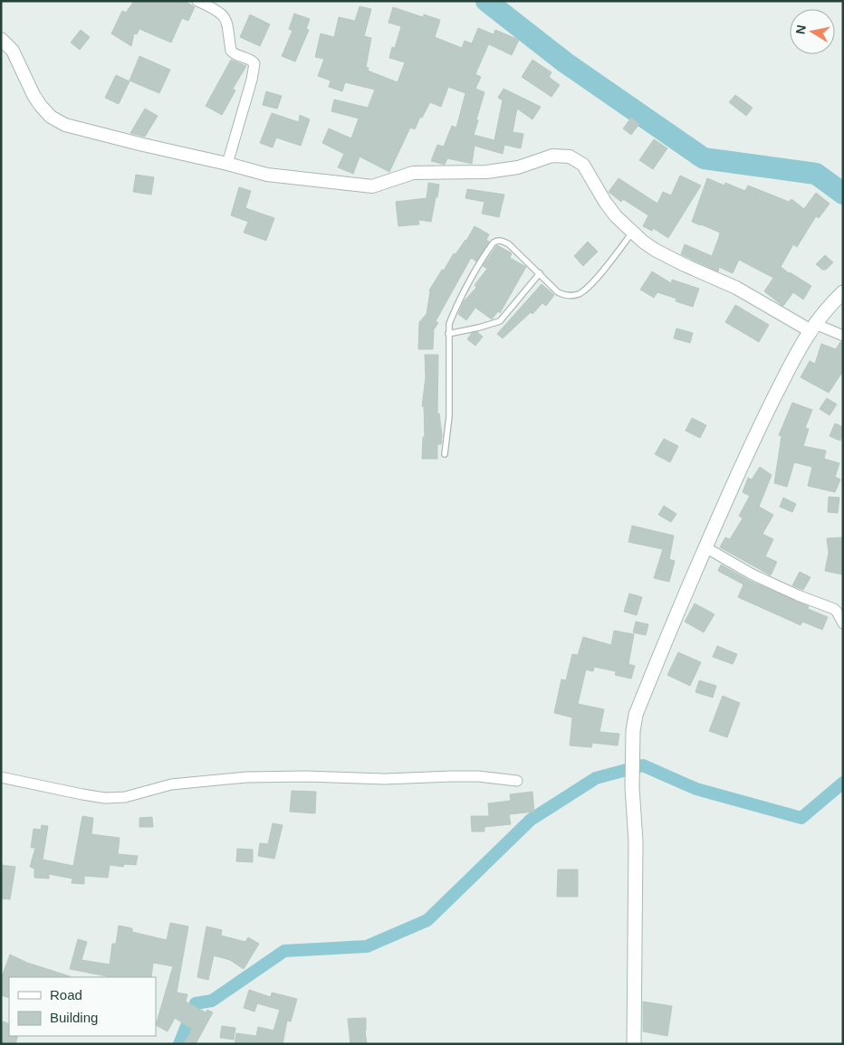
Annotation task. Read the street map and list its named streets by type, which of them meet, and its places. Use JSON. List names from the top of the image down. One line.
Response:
{"legend":["Road","Building"],"north":"left"}
